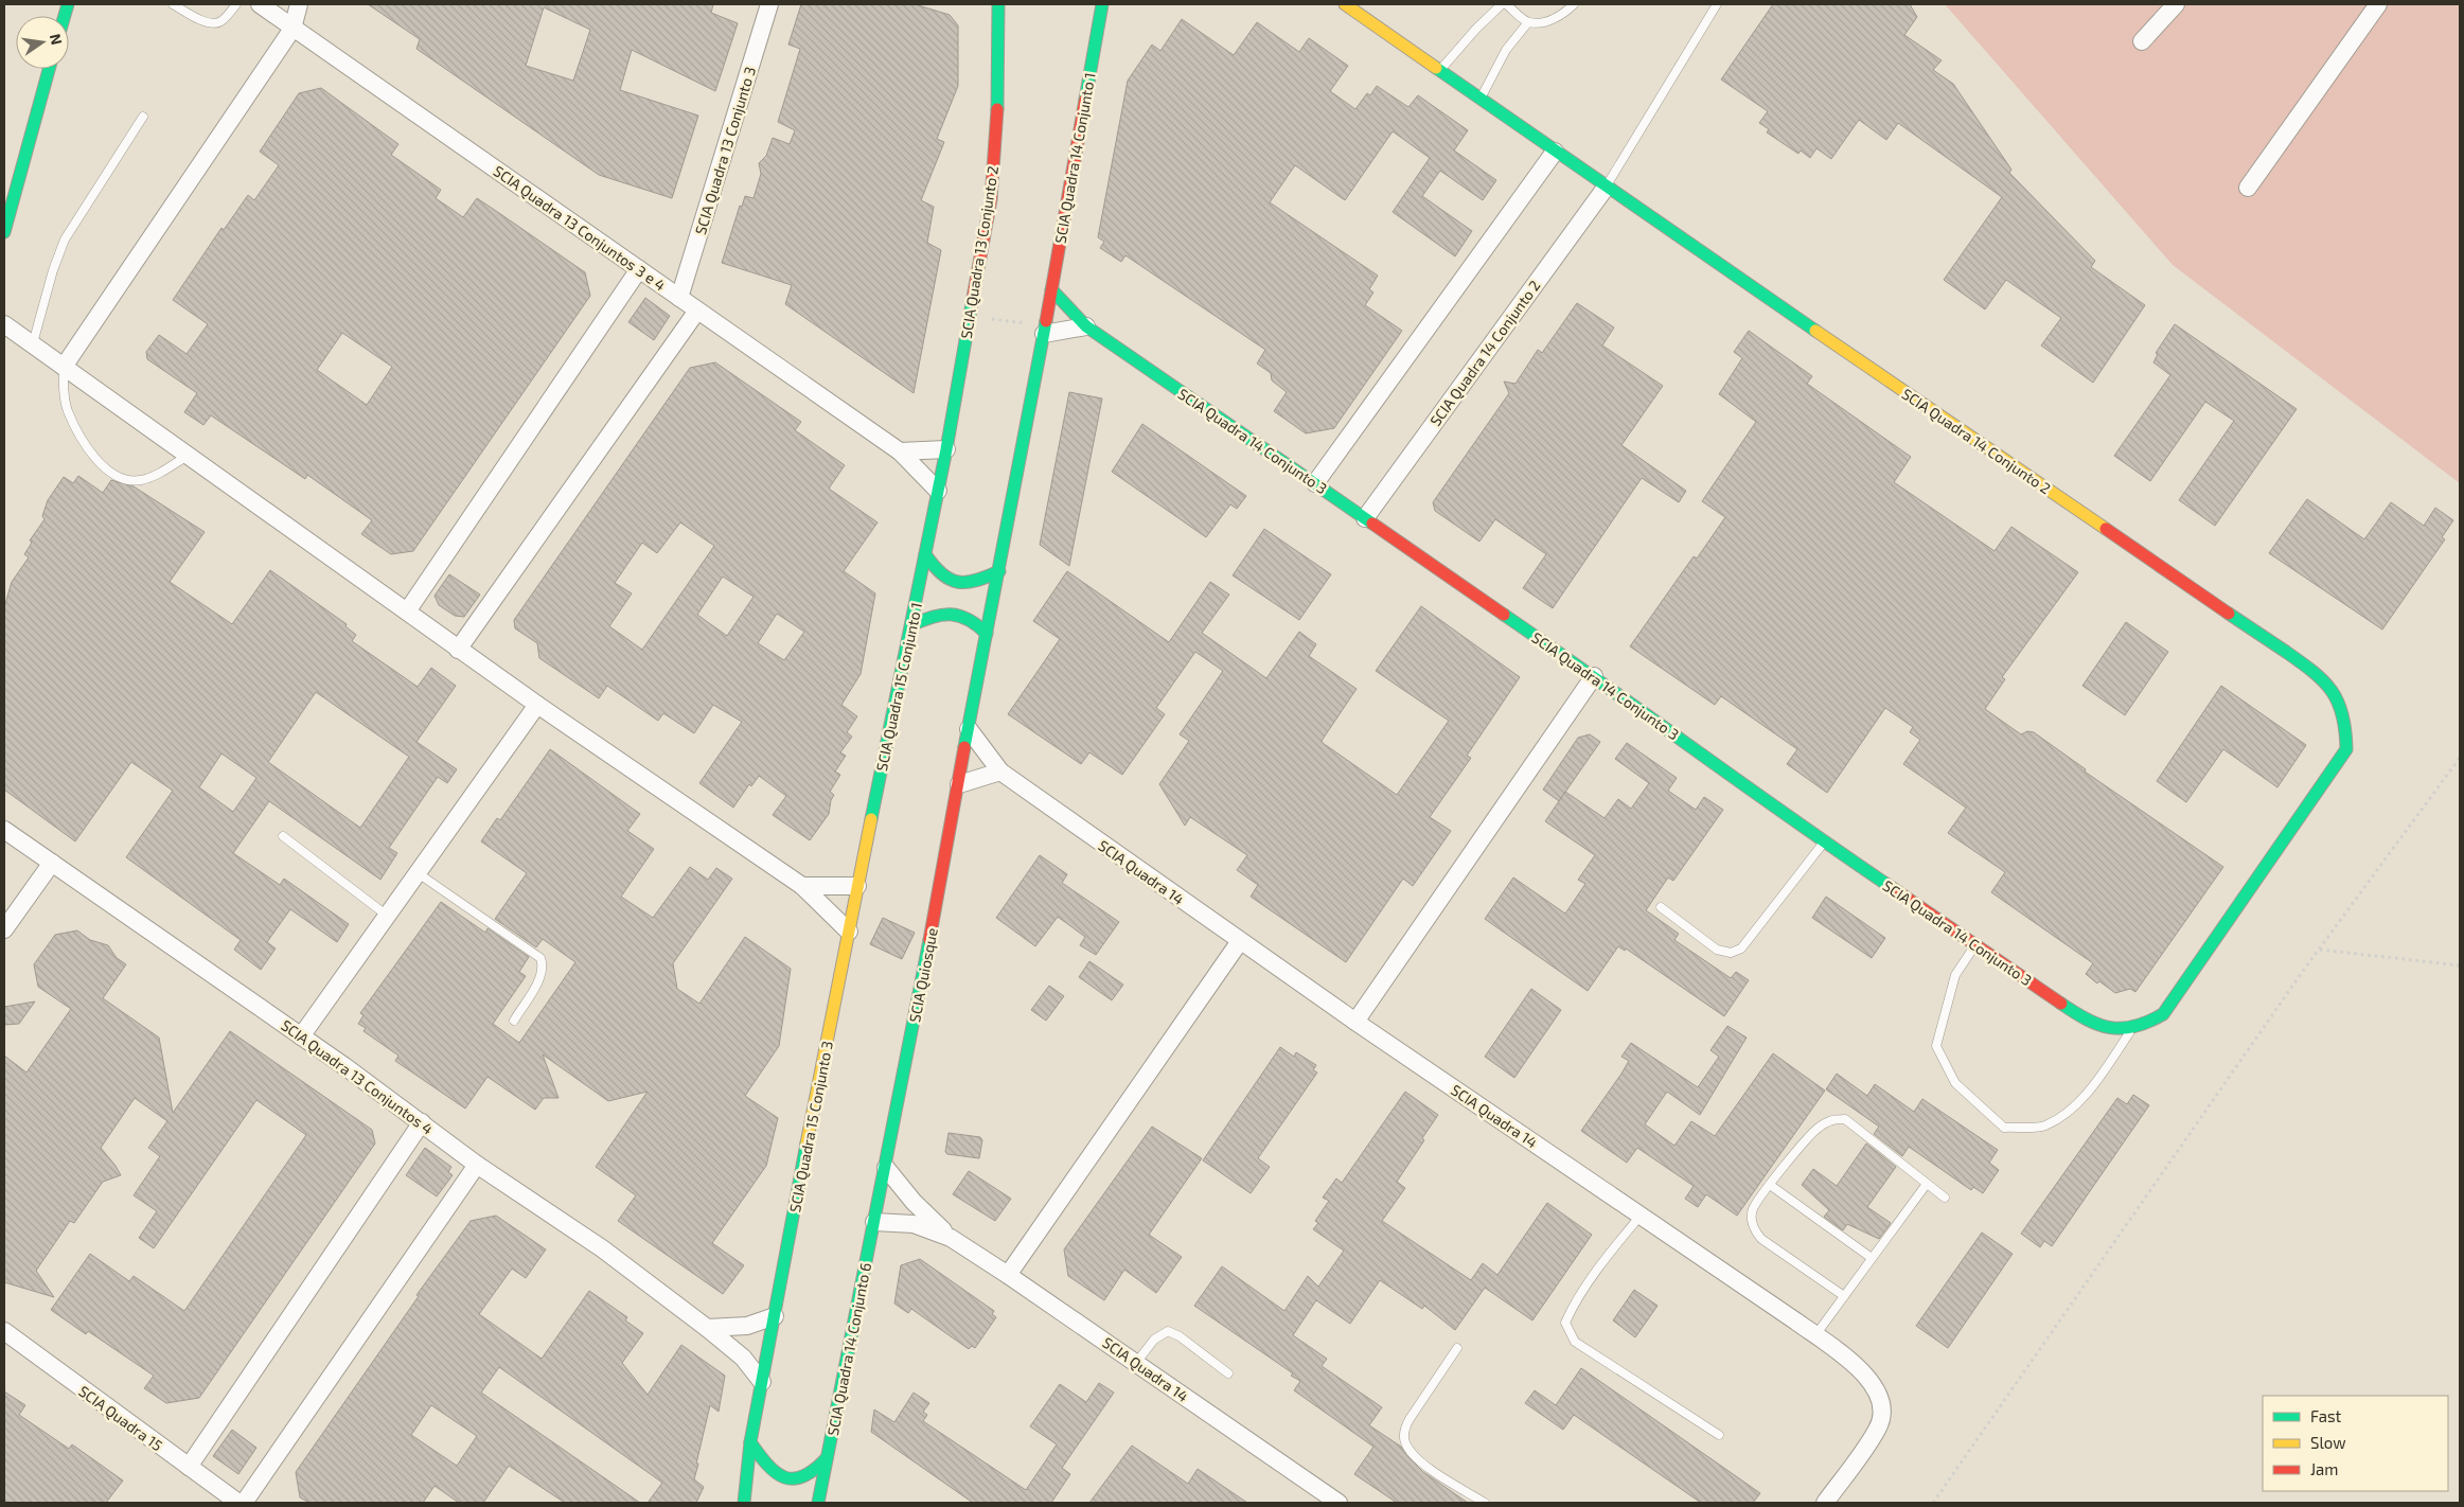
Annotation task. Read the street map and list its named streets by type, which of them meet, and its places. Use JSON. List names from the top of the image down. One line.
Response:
{"streets":{"main road":["SCIA Quadra 14 Conjunto 1","SCIA Quadra 13 Conjunto 2","SCIA Quadra 14 Conjunto 2","SCIA Quadra 14 Conjunto 3","SCIA Quadra 15 Conjunto 1","SCIA Quiosque","SCIA Quadra 15 Conjunto 3","SCIA Quadra 14 Conjunto 6"],"street":["SCIA Quadra 13 Conjunto 3","SCIA Quadra 13 Conjuntos 3 e 4","SCIA Quadra 14","SCIA Quadra 13 Conjuntos 4","SCIA Quadra 15"]},"crossings":[["SCIA Quadra 13 Conjunto 3","SCIA Quadra 13 Conjuntos 3 e 4"],["SCIA Quadra 14 Conjunto 1","SCIA Quadra 14 Conjunto 3"],["SCIA Quadra 13 Conjuntos 3 e 4","SCIA Quadra 15 Conjunto 1"],["SCIA Quadra 13 Conjunto 2","SCIA Quadra 15 Conjunto 1"],["SCIA Quadra 14 Conjunto 2","SCIA Quadra 14 Conjunto 3"],["SCIA Quadra 15 Conjunto 1","SCIA Quadra 15 Conjunto 3"],["SCIA Quadra 14","SCIA Quiosque"],["SCIA Quadra 14","SCIA Quadra 14 Conjunto 6"],["SCIA Quiosque","SCIA Quadra 14 Conjunto 6"],["SCIA Quadra 13 Conjuntos 4","SCIA Quadra 15 Conjunto 3"]],"legend":["Fast","Slow","Jam"],"north":"right"}
